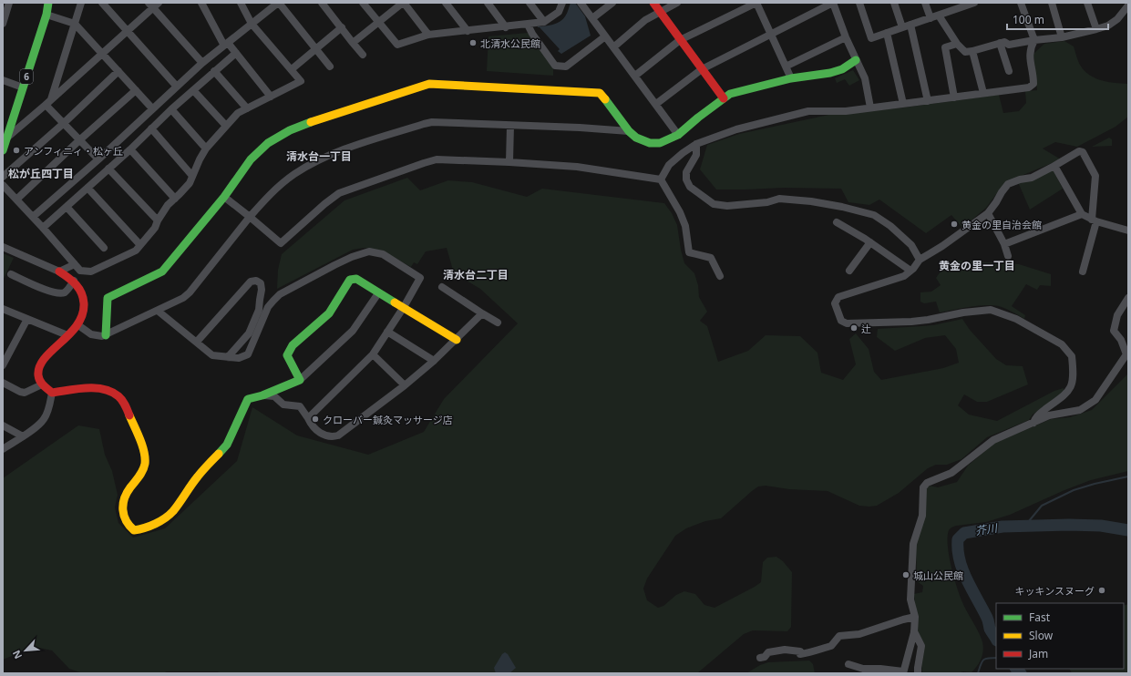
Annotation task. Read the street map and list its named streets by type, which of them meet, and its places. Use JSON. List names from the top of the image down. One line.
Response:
{"streets":{"street":["6"]},"districts":["清水台一丁目","松が丘四丁目","黄金の里一丁目","清水台二丁目"],"water":["芥川"],"places":["北清水公民館","アンフィニィ・松ヶ丘","黄金の里自治会館","辻","クローバー鍼灸マッサージ店","城山公民館","キッキンスヌーグ"],"legend":["Fast","Slow","Jam"],"scale_bar":"100 m","north":"bottom left"}
